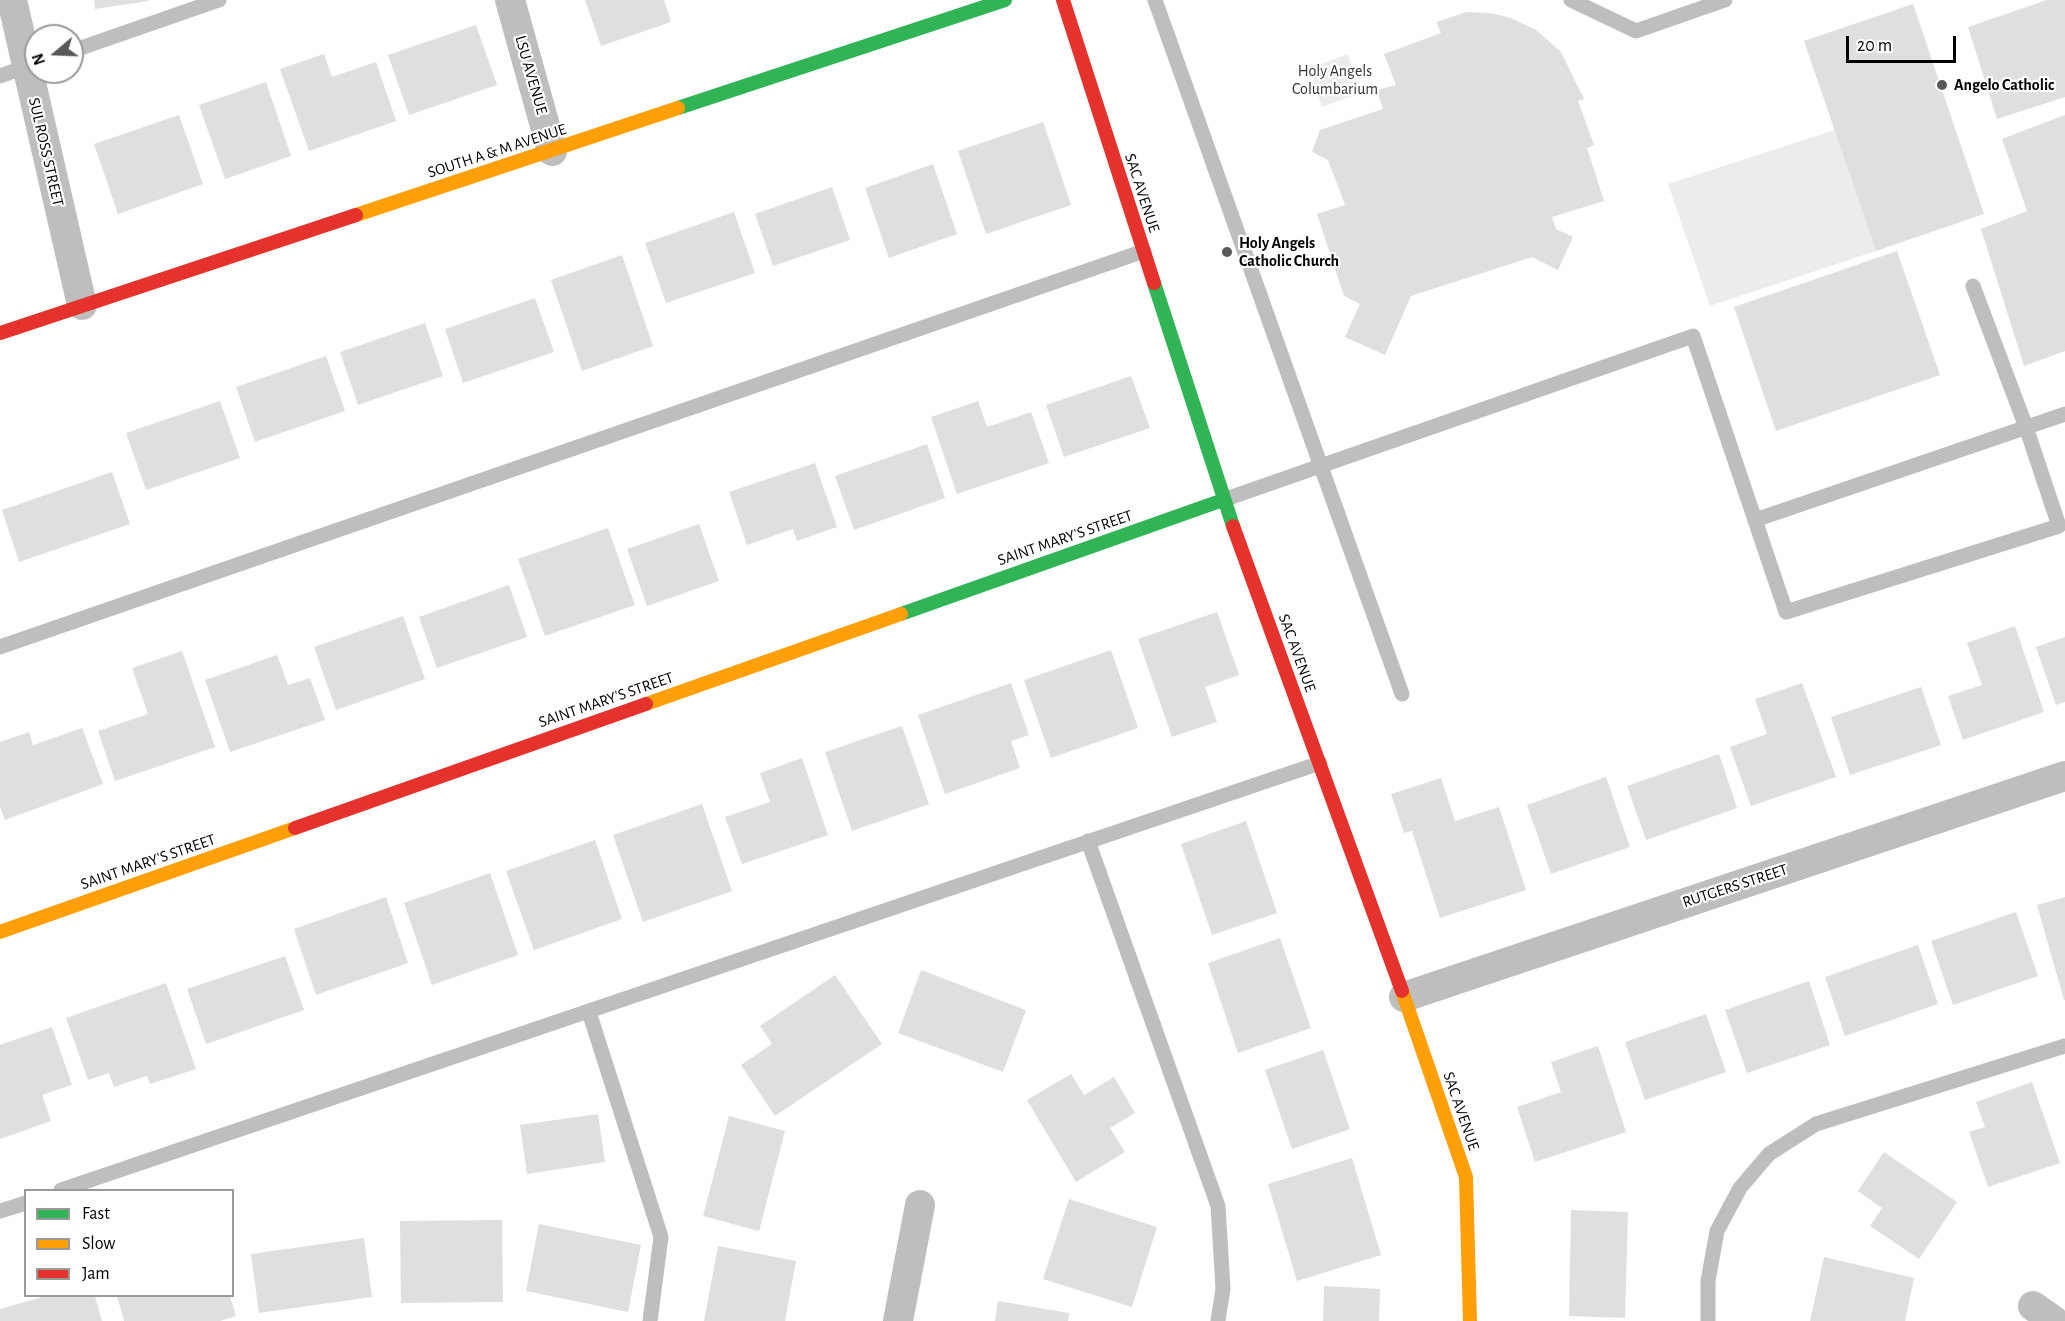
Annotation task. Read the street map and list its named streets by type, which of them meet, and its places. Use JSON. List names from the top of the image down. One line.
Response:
{"streets":{"street":["LSU AVENUE","SOUTH A & M AVENUE","SUL ROSS STREET","SAC AVENUE","SAINT MARY'S STREET","RUTGERS STREET"]},"crossings":[["LSU AVENUE","SOUTH A & M AVENUE"],["SOUTH A & M AVENUE","SUL ROSS STREET"],["SAC AVENUE","SAINT MARY'S STREET"],["SAC AVENUE","RUTGERS STREET"]],"parks":["Holy Angels Columbarium"],"places":["Angelo Catholic","Holy Angels Catholic Church"],"legend":["Fast","Slow","Jam"],"scale_bar":"20 m","north":"left"}
